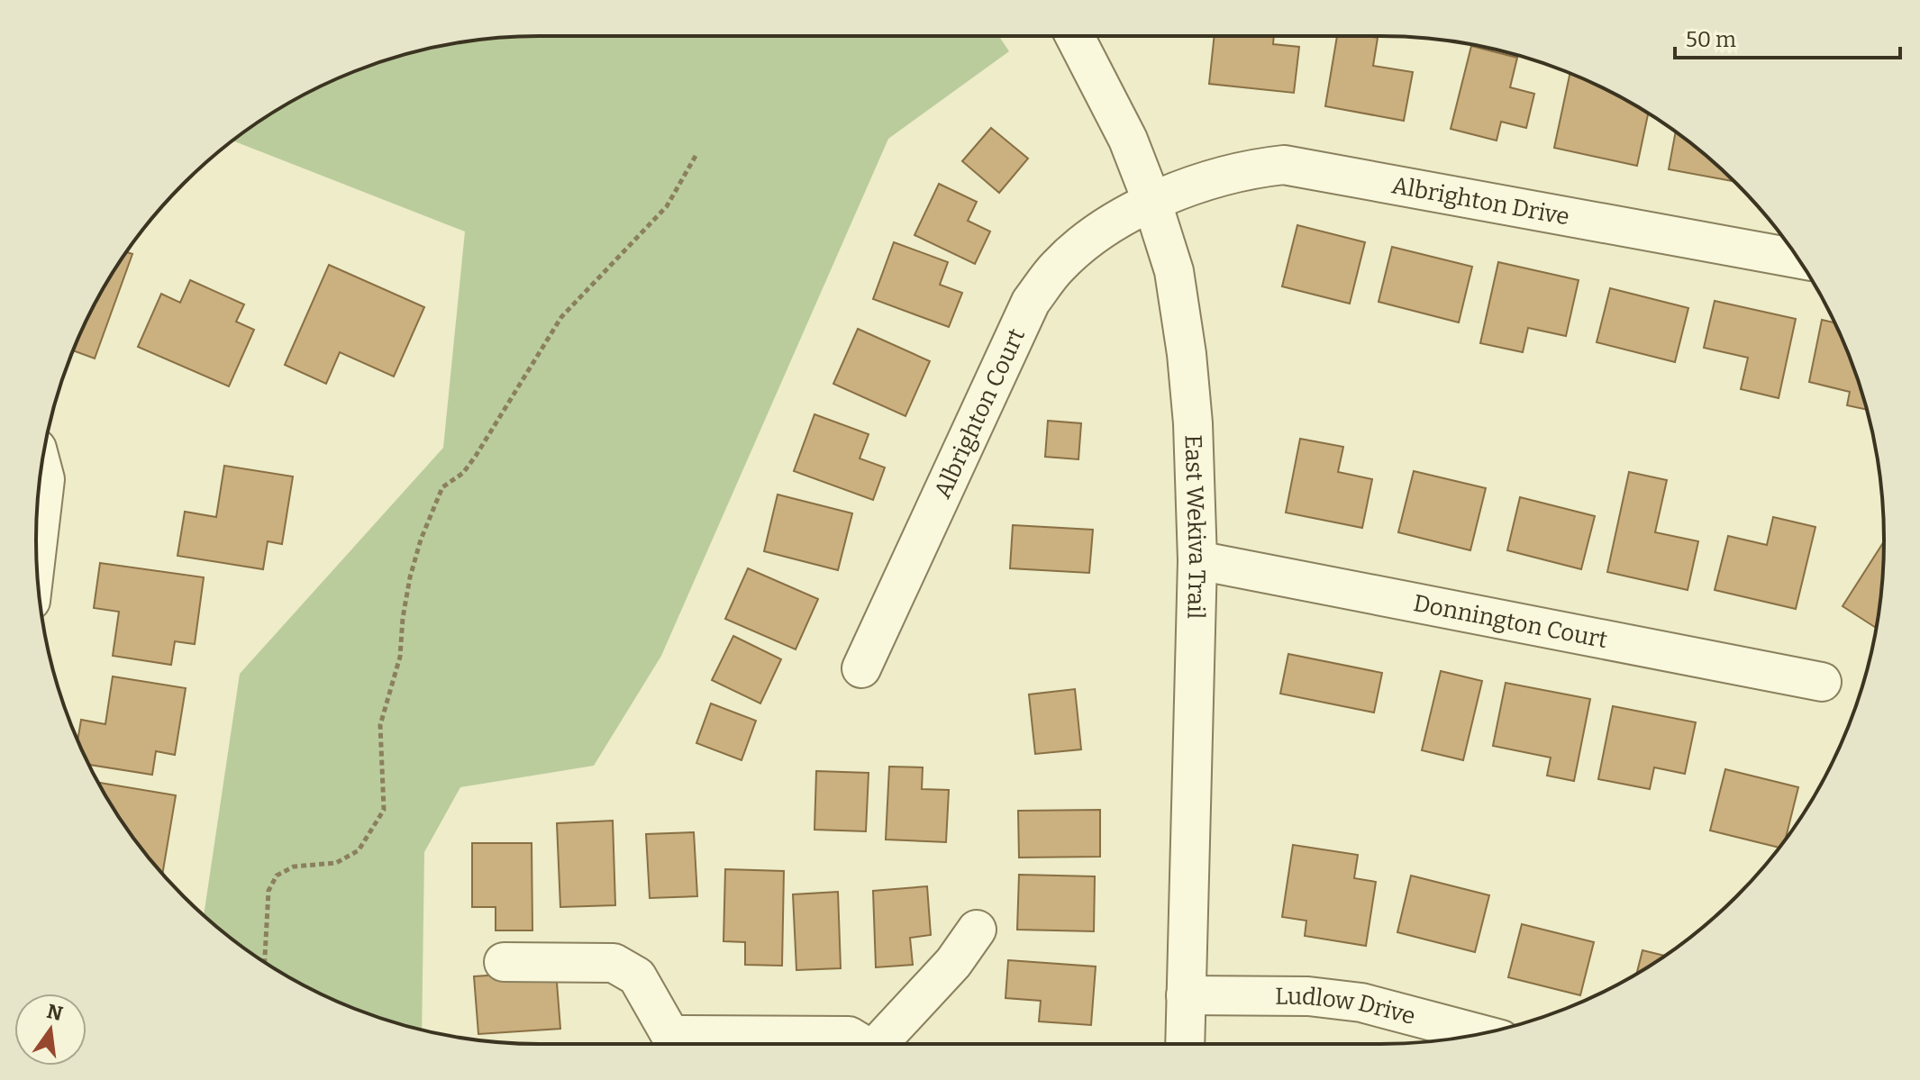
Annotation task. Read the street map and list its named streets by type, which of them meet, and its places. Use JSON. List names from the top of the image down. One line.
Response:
{"streets":{"street":["Albrighton Drive","Albrighton Court","East Wekiva Trail","Donnington Court","Ludlow Drive"]},"crossings":[["Albrighton Drive","Albrighton Court"],["Albrighton Drive","East Wekiva Trail"],["Albrighton Court","East Wekiva Trail"],["East Wekiva Trail","Donnington Court"],["East Wekiva Trail","Ludlow Drive"]],"scale_bar":"50 m","north":"top"}
